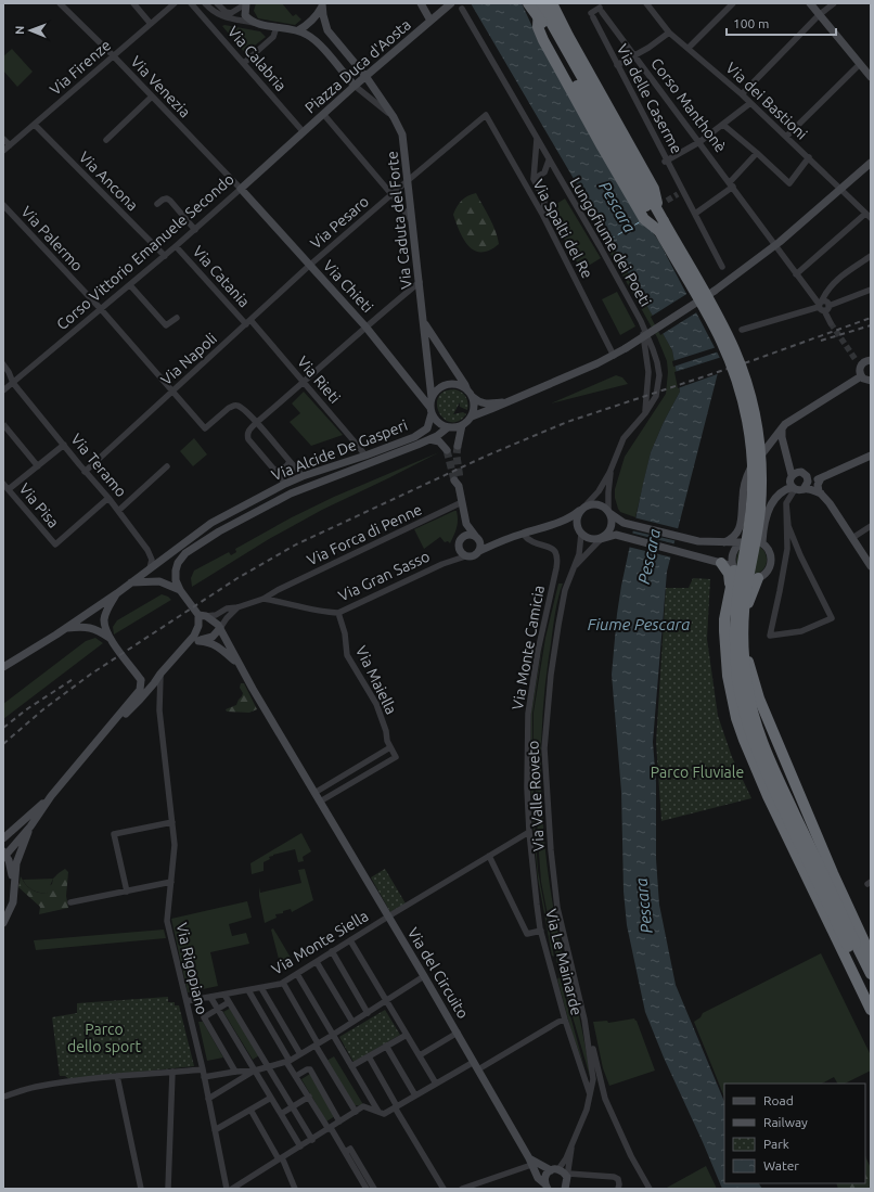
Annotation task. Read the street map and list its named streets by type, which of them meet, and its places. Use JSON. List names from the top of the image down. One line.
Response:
{"streets":{"main road":["Piazza Duca d'Aosta","Via Caduta del Forte","Corso Vittorio Emanuele Secondo","Via Chieti","Via Alcide De Gasperi","Via del Circuito"],"street":["Via Calabria","Via Firenze","Via Venezia","Via delle Caserme","Via dei Bastioni","Corso Manthonè","Via Ancona","Via Pesaro","Via Spalti del Re","Via Palermo","Lungofiume dei Poeti","Via Catania","Via Napoli","Via Rieti","Via Teramo","Via Pisa","Via Forca di Penne","Via Gran Sasso","Via Monte Camicia","Via Maiella","Via Valle Roveto","Via Monte Siella","Via Le Mainarde","Via Rigopiano"]},"crossings":[["Via Calabria","Piazza Duca d'Aosta"],["Piazza Duca d'Aosta","Via Caduta del Forte"],["Piazza Duca d'Aosta","Corso Vittorio Emanuele Secondo"],["Via Firenze","Via Venezia"],["Via Firenze","Via Ancona"],["Via Venezia","Corso Vittorio Emanuele Secondo"],["Via Venezia","Via Chieti"],["Via delle Caserme","Corso Manthonè"],["Via Ancona","Corso Vittorio Emanuele Secondo"],["Via Caduta del Forte","Via Pesaro"],["Via Caduta del Forte","Via Chieti"],["Via Caduta del Forte","Via Alcide De Gasperi"],["Via Pesaro","Via Spalti del Re"],["Via Pesaro","Via Chieti"],["Via Pesaro","Via Napoli"],["Via Palermo","Corso Vittorio Emanuele Secondo"],["Via Palermo","Via Napoli"],["Lungofiume dei Poeti","Via Valle Roveto"],["Corso Vittorio Emanuele Secondo","Via Catania"],["Corso Vittorio Emanuele Secondo","Via Chieti"],["Corso Vittorio Emanuele Secondo","Via Teramo"],["Via Catania","Via Napoli"],["Via Catania","Via Rieti"],["Via Chieti","Via Napoli"],["Via Chieti","Via Alcide De Gasperi"],["Via Napoli","Via Rieti"],["Via Napoli","Via Teramo"],["Via Rieti","Via Alcide De Gasperi"],["Via Alcide De Gasperi","Via Teramo"],["Via Alcide De Gasperi","Via Forca di Penne"],["Via Alcide De Gasperi","Via Rigopiano"],["Via Alcide De Gasperi","Via del Circuito"],["Via Teramo","Via Pisa"],["Via Forca di Penne","Via Gran Sasso"],["Via Forca di Penne","Via Rigopiano"],["Via Forca di Penne","Via del Circuito"],["Via Gran Sasso","Via Maiella"],["Via Monte Camicia","Via Le Mainarde"],["Via Maiella","Via del Circuito"],["Via Valle Roveto","Via Le Mainarde"],["Via Monte Siella","Via Rigopiano"],["Via Monte Siella","Via del Circuito"],["Via Rigopiano","Via del Circuito"]],"water":["Pescara","Fiume Pescara"],"parks":["Parco Fluviale","Parco dello sport"],"legend":["Road","Railway","Park","Water"],"scale_bar":"100 m","north":"left"}
